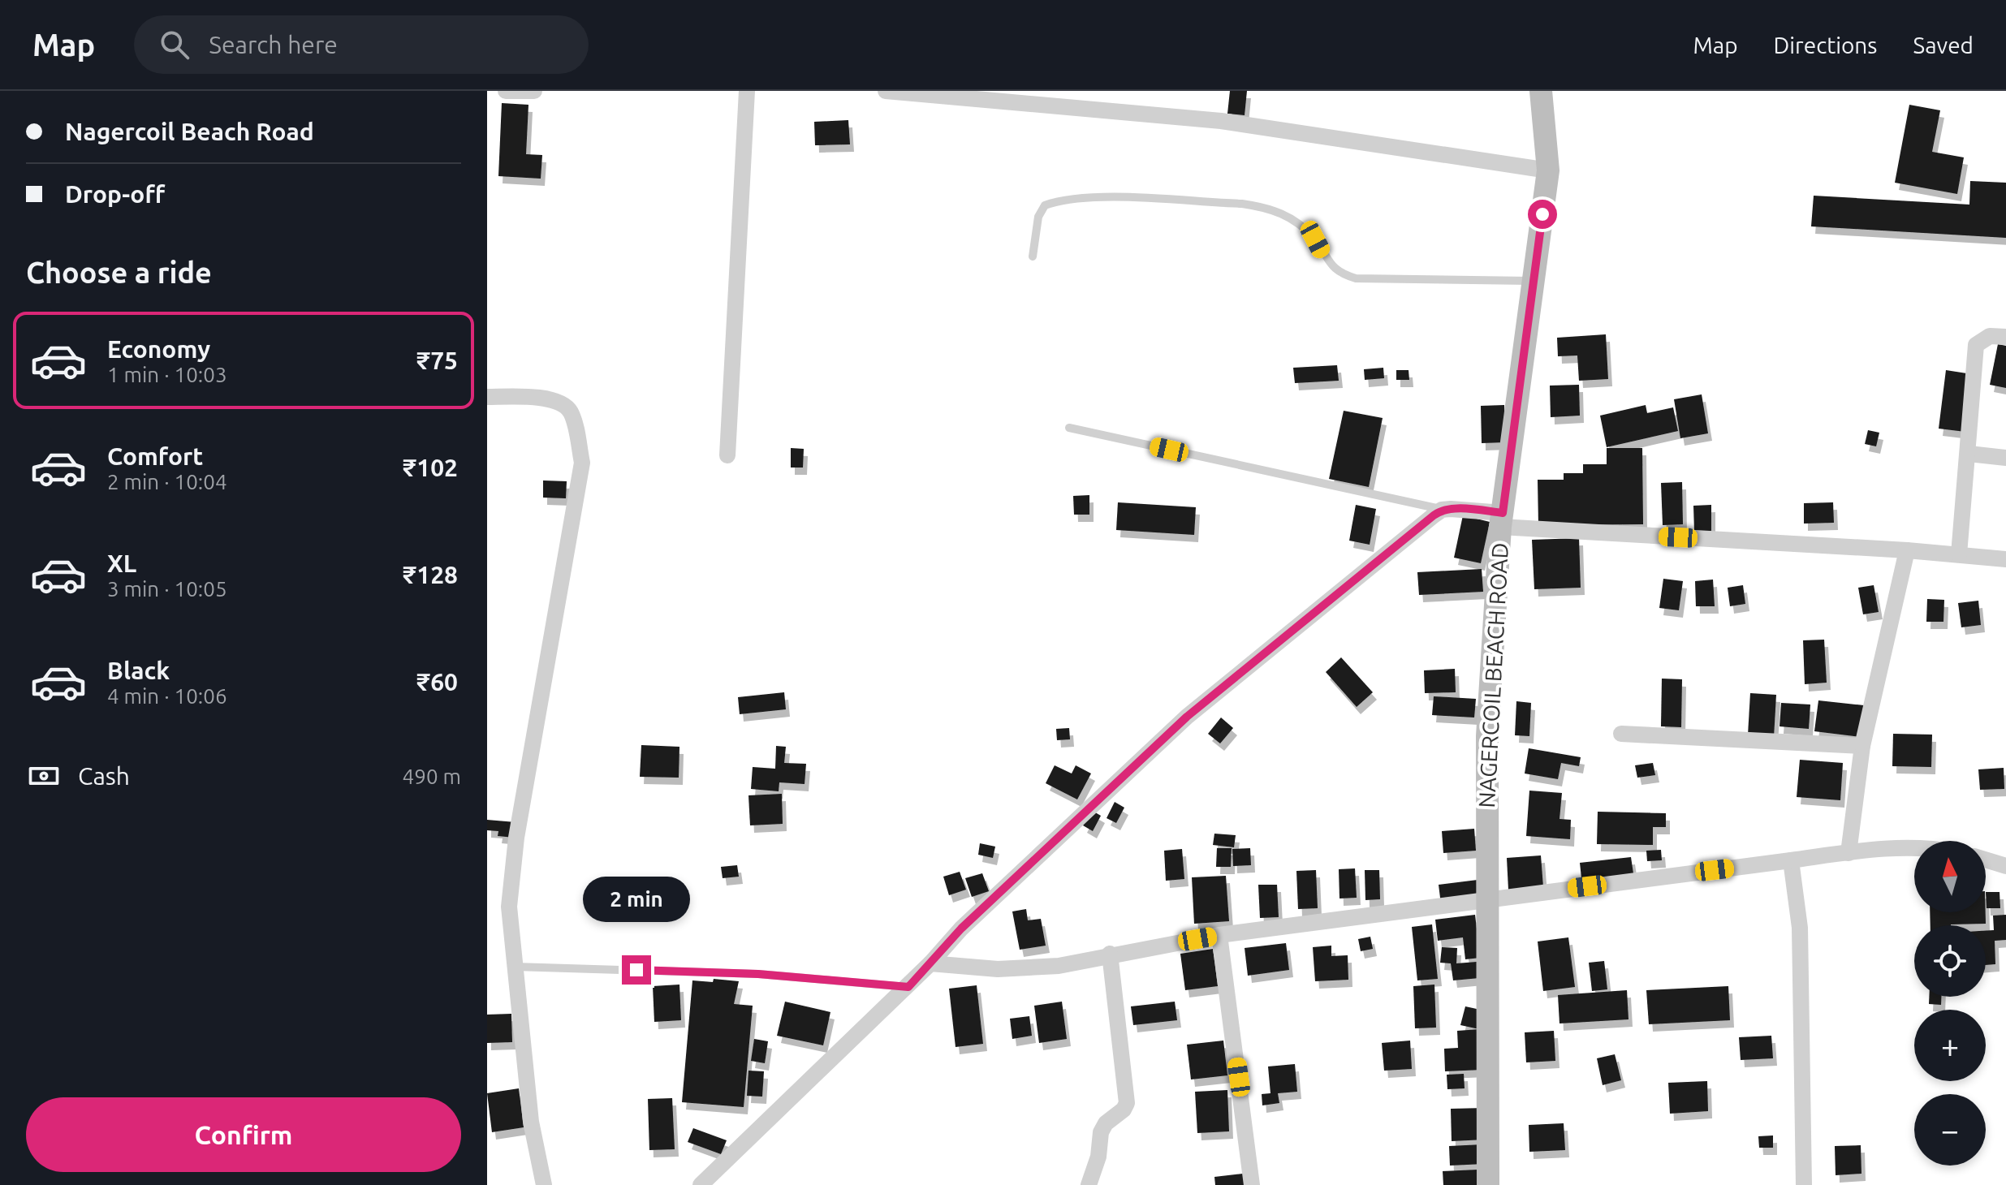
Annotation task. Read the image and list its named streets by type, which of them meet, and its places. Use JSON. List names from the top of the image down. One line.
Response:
{"streets":{"main road":["NAGERCOIL BEACH ROAD"]},"north":"top","page":{"header":"Map","search":"Search here","nav":["Map","Directions","Saved"],"banner":["Nagercoil Beach Road","Drop-off"],"heading":"Choose a ride","list":[{"name":"Economy","note":"1 min · 10:03","value":"₹75"},{"name":"Comfort","note":"2 min · 10:04","value":"₹102"},{"name":"XL","note":"3 min · 10:05","value":"₹128"},{"name":"Black","note":"4 min · 10:06","value":"₹60"}],"pay":["Cash","490 m"],"map_buttons":["+","−"],"bubble":"2 min","buttons":"Confirm"}}
